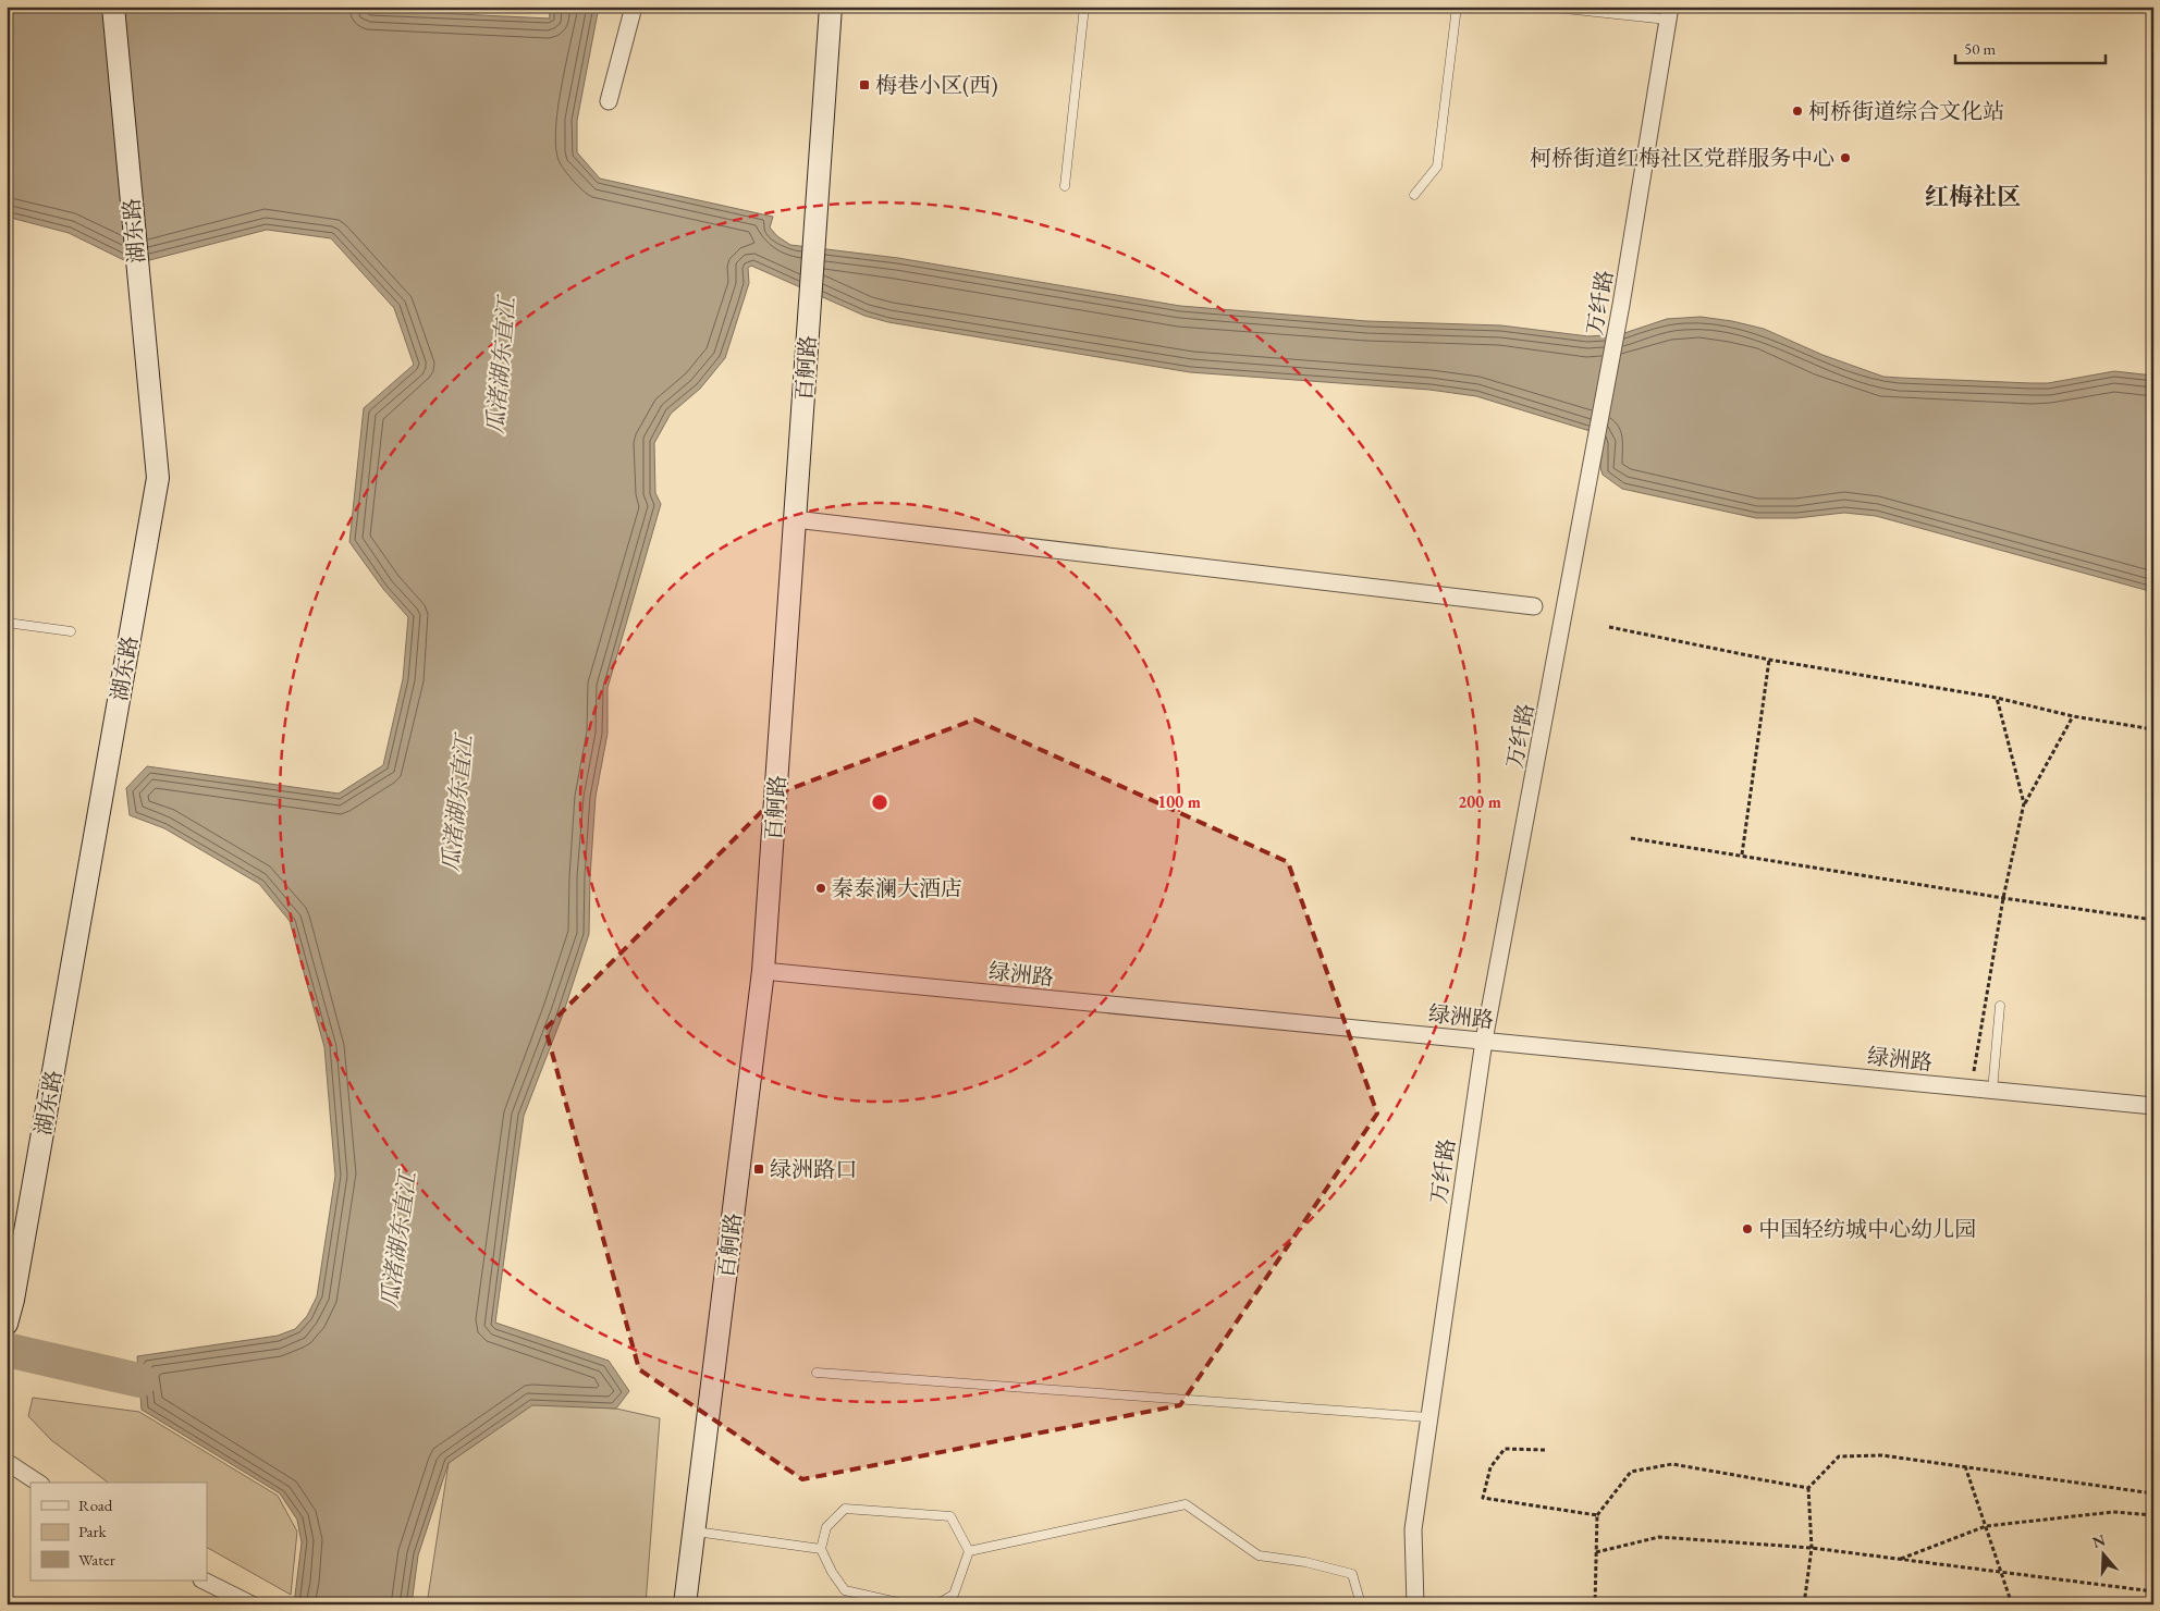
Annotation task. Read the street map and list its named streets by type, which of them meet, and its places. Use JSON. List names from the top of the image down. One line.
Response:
{"streets":{"street":["湖东路","万纤路","百舸路","绿洲路"]},"crossings":[["万纤路","绿洲路"],["百舸路","绿洲路"]],"districts":["红梅社区"],"water":["瓜渚湖东直江"],"places":{"transit":["梅巷小区(西)","绿洲路口"],"other":["柯桥街道综合文化站","柯桥街道红梅社区党群服务中心","秦泰澜大酒店","中国轻纺城中心幼儿园"]},"legend":["Road","Park","Water"],"scale_bar":"50 m","north":"top","rings":["100 m","200 m"]}
